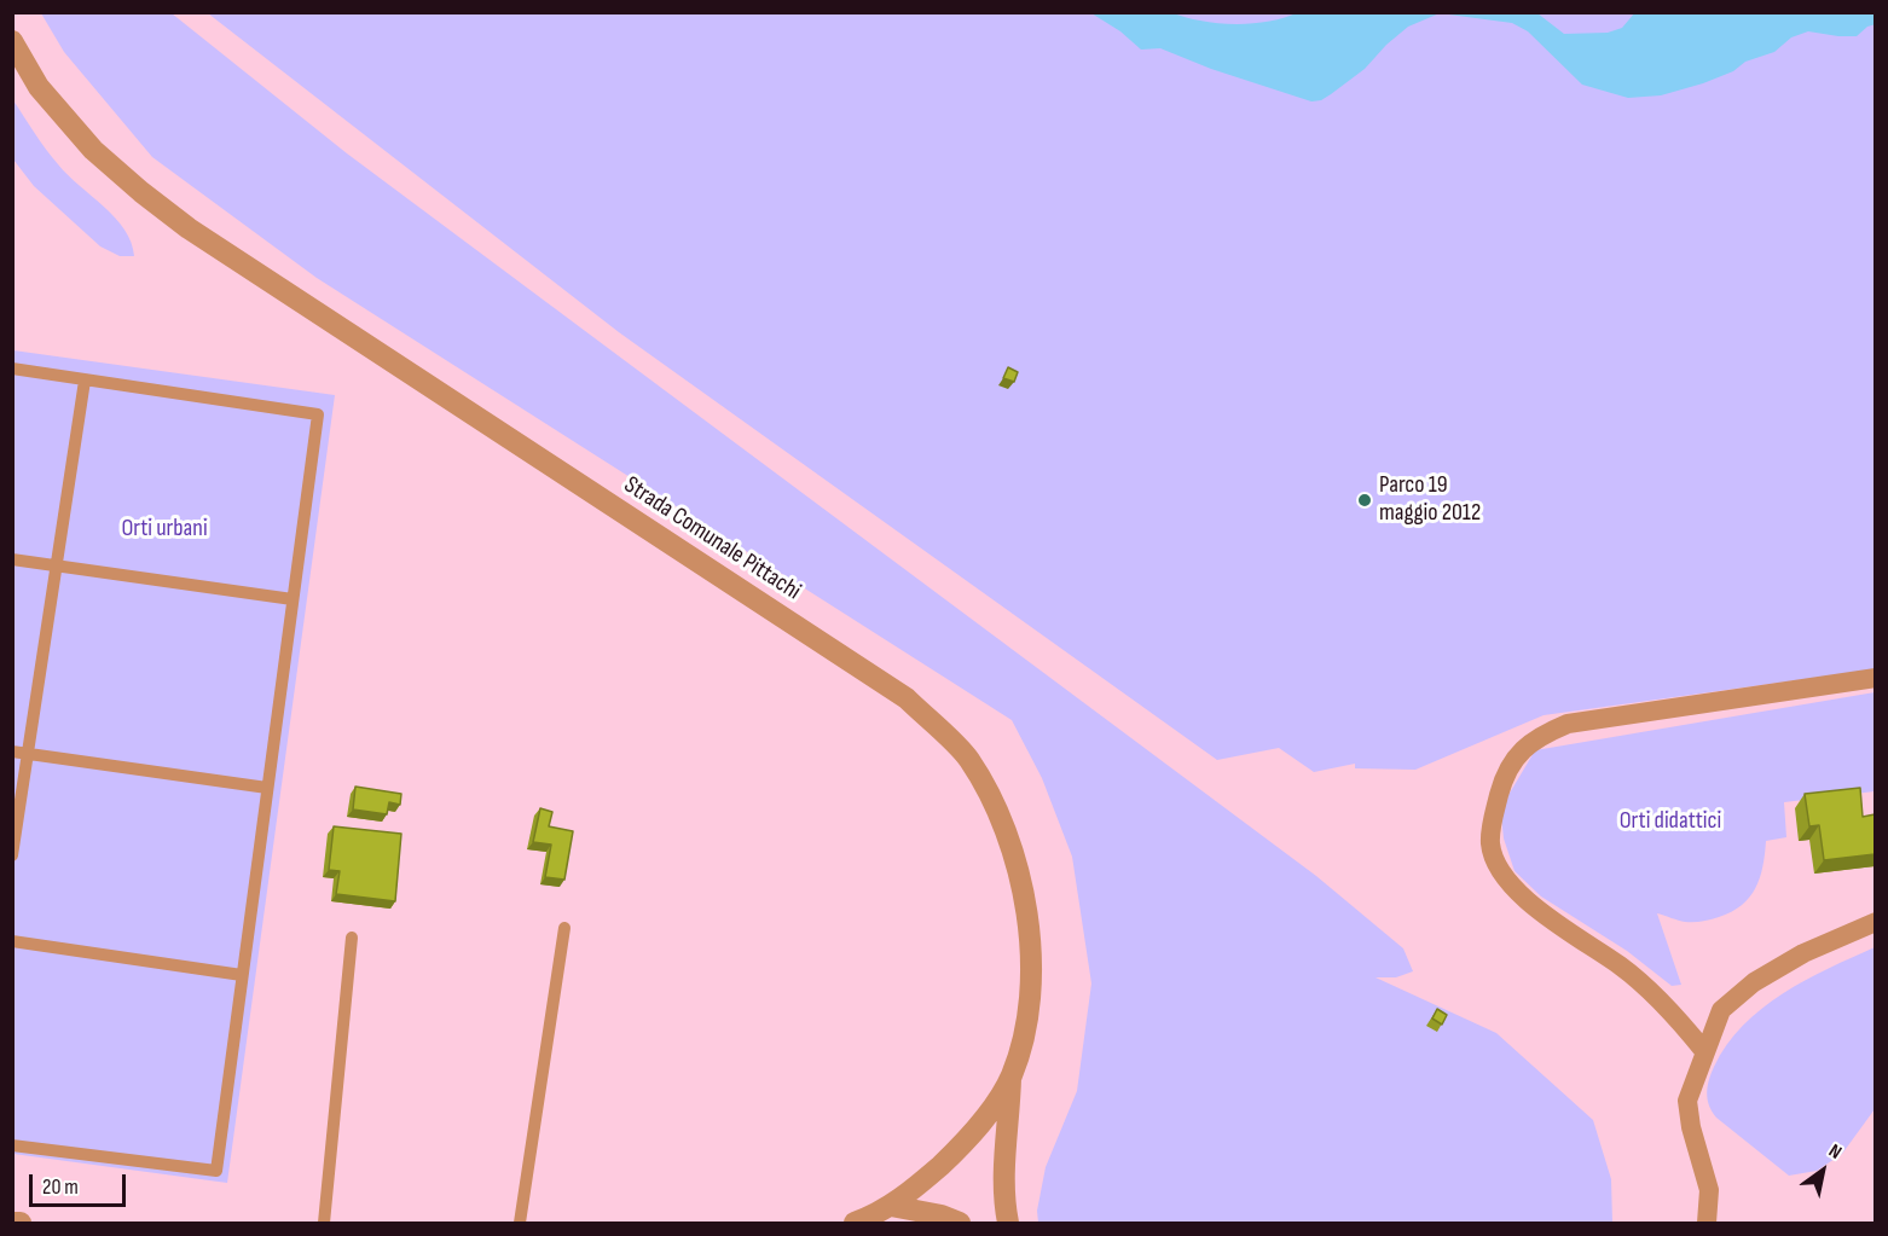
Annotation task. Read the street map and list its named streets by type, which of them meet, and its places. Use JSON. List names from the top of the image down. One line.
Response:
{"streets":{"street":["Strada Comunale Pittachi"]},"parks":["Orti urbani","Orti didattici"],"places":["Parco 19 maggio 2012"],"scale_bar":"20 m","north":"top right"}
